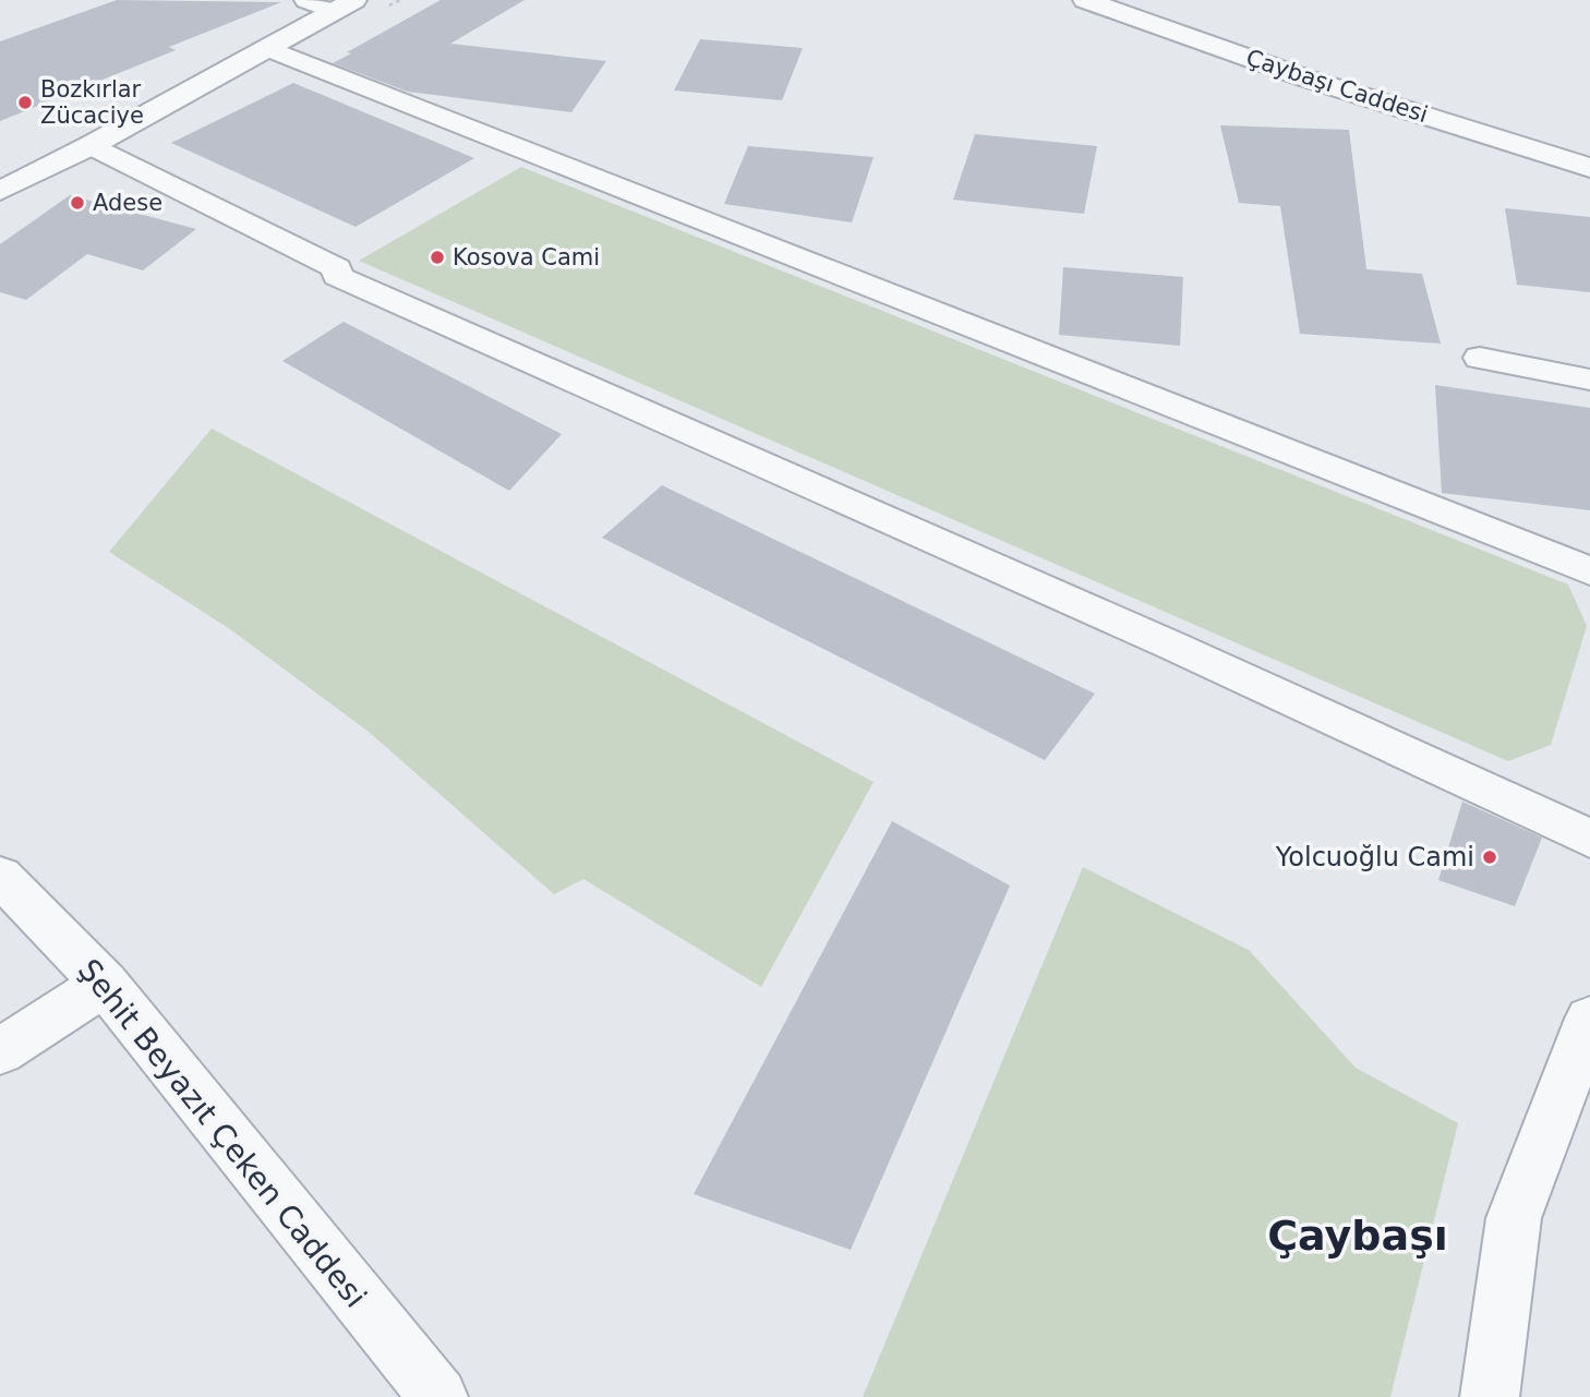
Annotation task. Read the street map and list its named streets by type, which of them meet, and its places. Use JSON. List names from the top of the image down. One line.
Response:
{"streets":{"street":["Çaybaşı Caddesi","Şehit Beyazıt Çeken Caddesi"]},"districts":["Çaybaşı"],"places":["Bozkırlar Zücaciye","Adese","Kosova Cami","Yolcuoğlu Cami"]}
